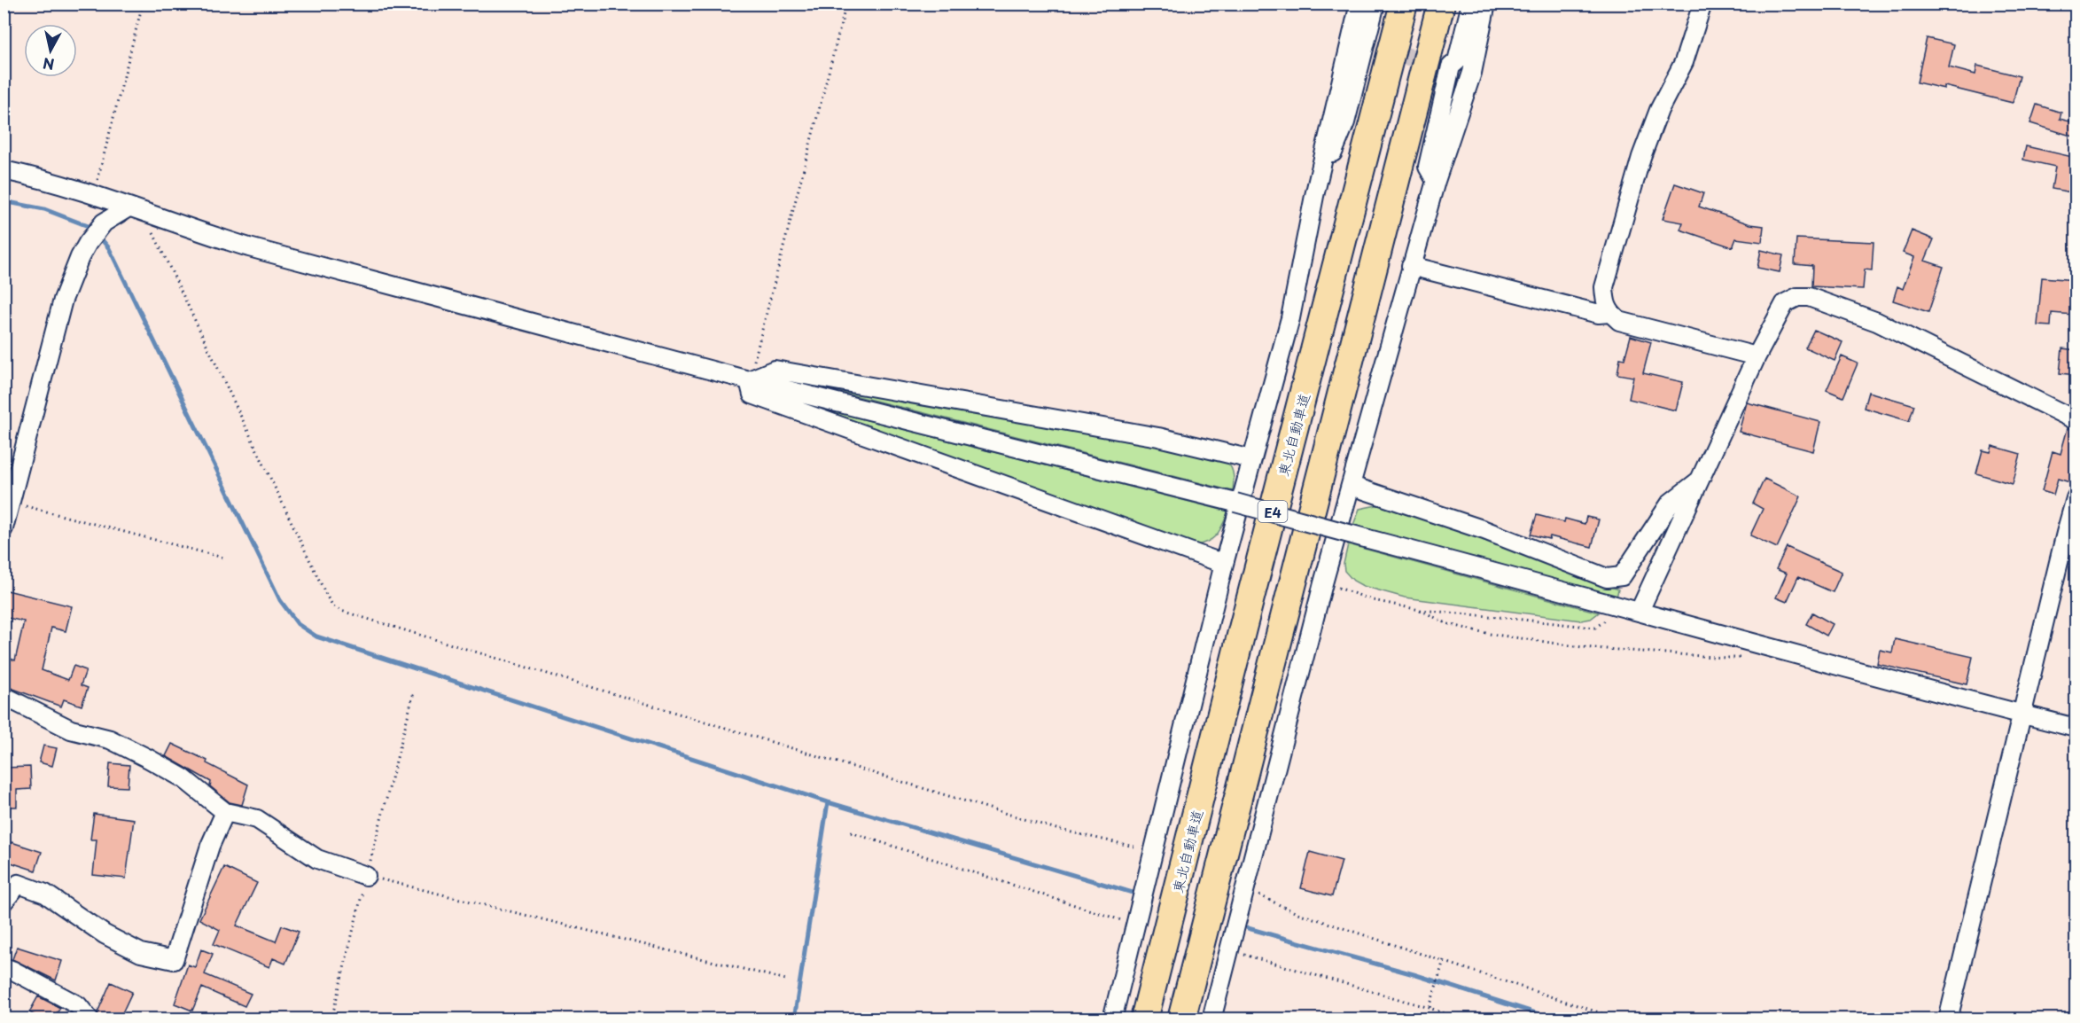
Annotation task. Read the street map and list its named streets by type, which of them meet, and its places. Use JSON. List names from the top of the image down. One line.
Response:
{"streets":{"highway":["東北自動車道","E4"]},"north":"bottom"}
